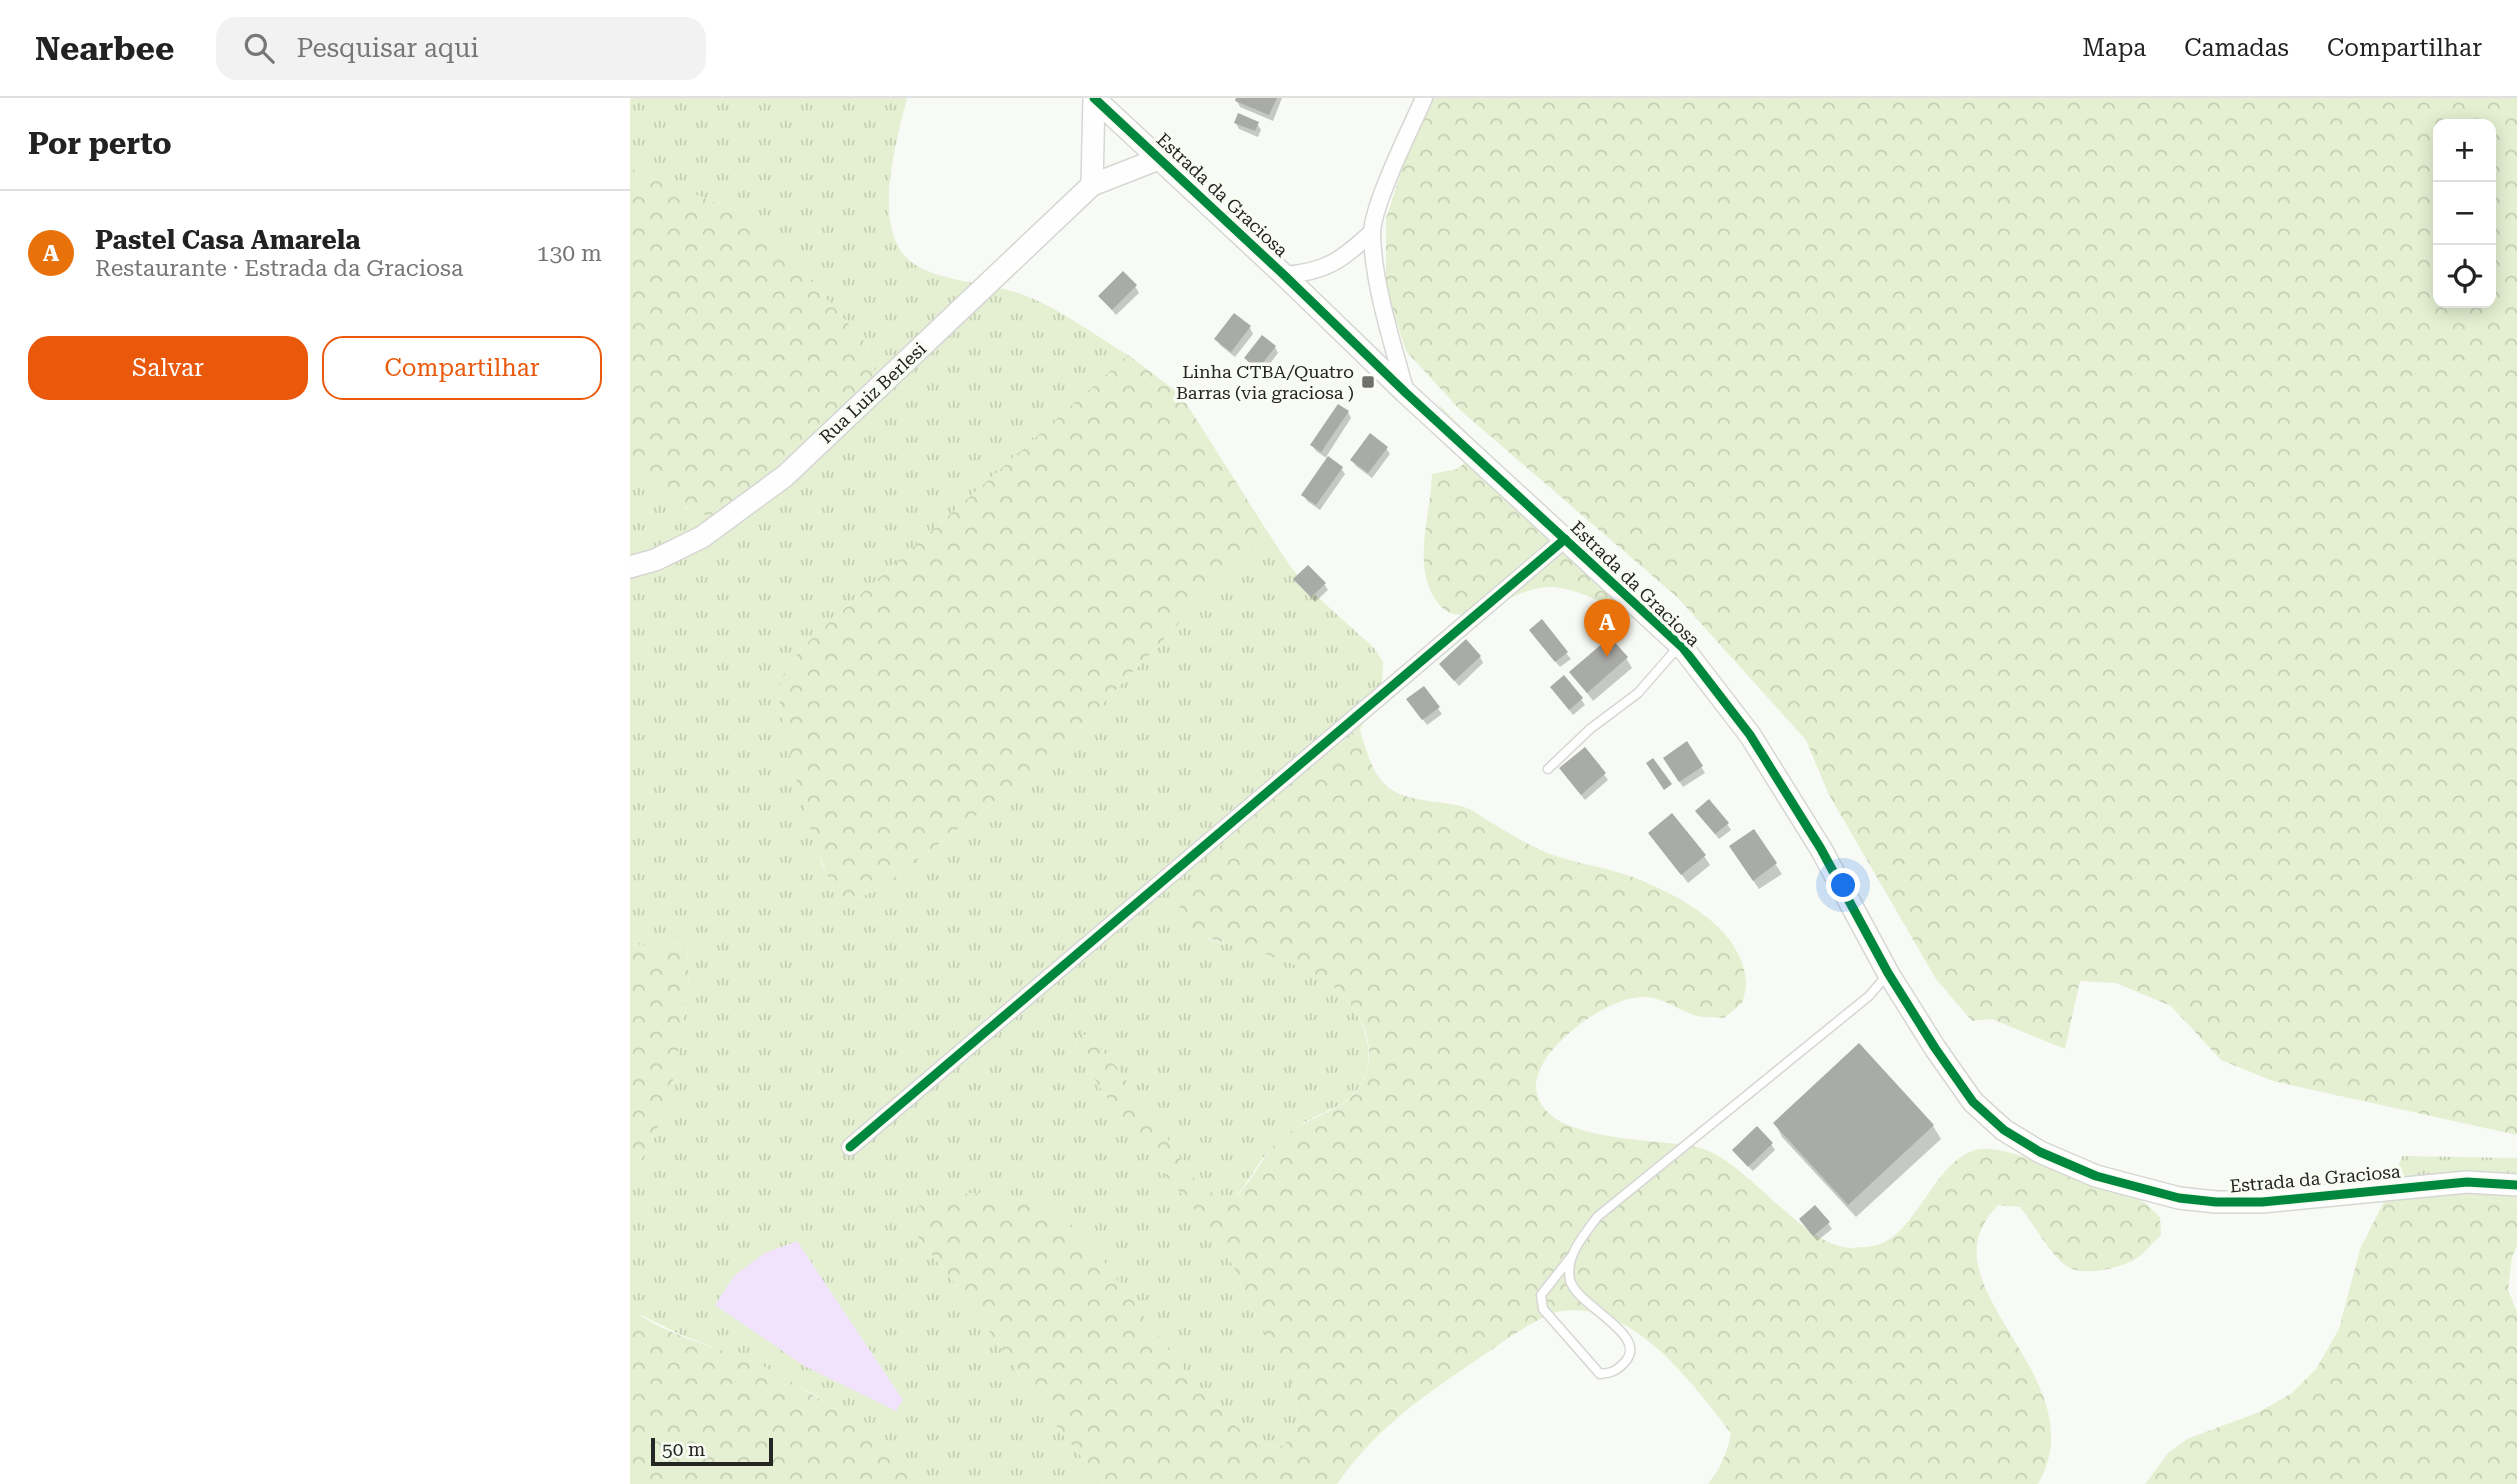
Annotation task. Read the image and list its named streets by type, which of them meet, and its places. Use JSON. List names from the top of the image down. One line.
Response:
{"streets":{"main road":["Estrada da Graciosa","Rua Luiz Berlesi"]},"crossings":[["Estrada da Graciosa","Rua Luiz Berlesi"]],"places":{"transit":["Linha CTBA/Quatro Barras (via graciosa )"]},"scale_bar":"50 m","page":{"header":"Nearbee","search":"Pesquisar aqui","nav":["Mapa","Camadas","Compartilhar"],"heading":"Por perto","map_buttons":["+","−"],"list":[{"mark":"A","name":"Pastel Casa Amarela","note":"Restaurante · Estrada da Graciosa","value":"130 m"}],"buttons":["Salvar","Compartilhar"],"pins":"A","scale":"50 m"}}
